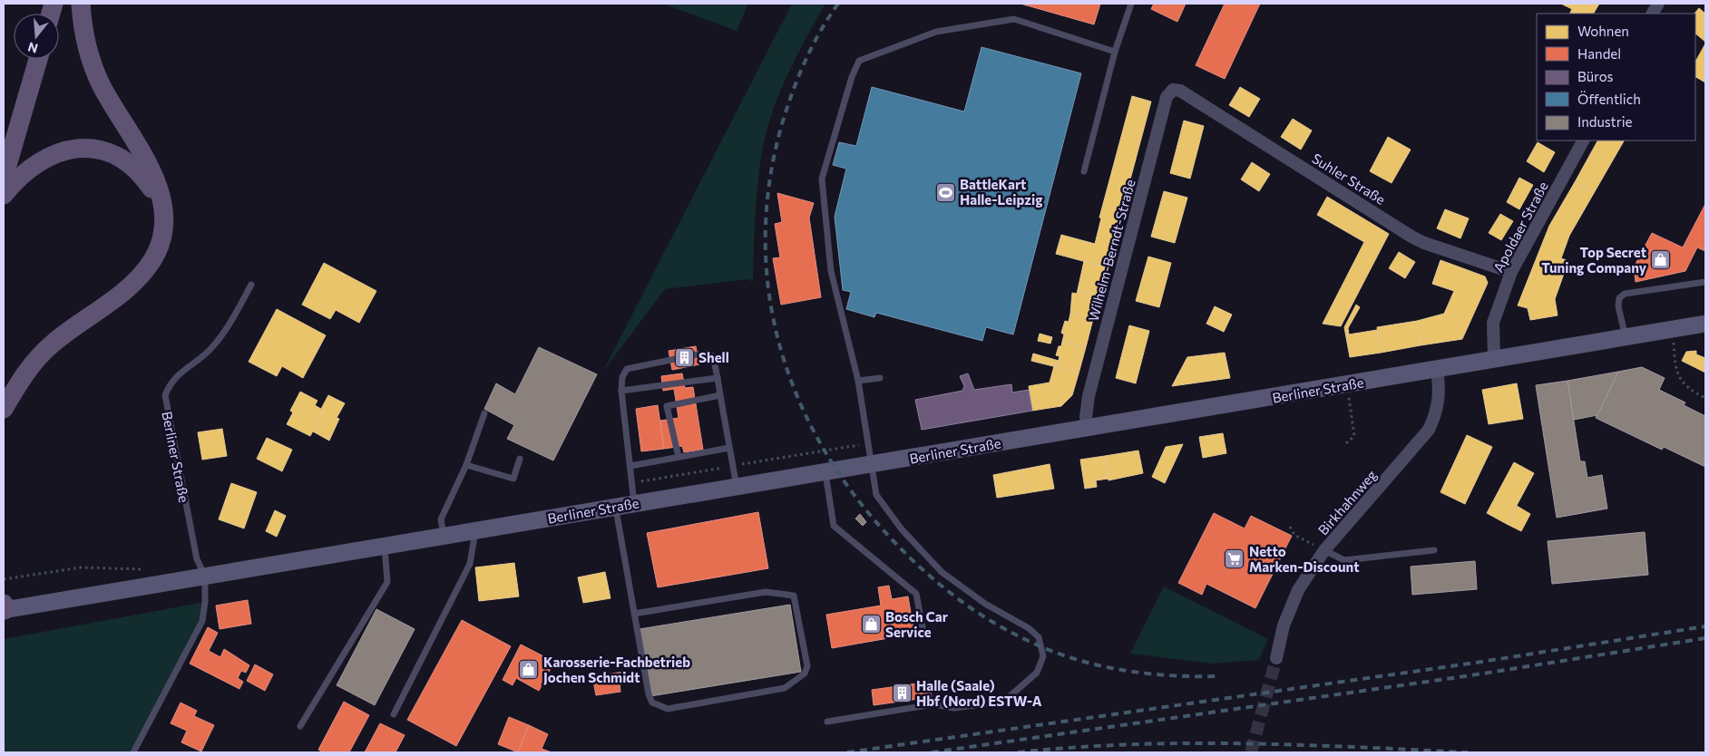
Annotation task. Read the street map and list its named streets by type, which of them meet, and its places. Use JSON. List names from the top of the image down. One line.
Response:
{"streets":{"street":["Suhler Straße","Apoldaer Straße","Wilhelm-Berndt-Straße","Berliner Straße","Birkhahnweg"]},"crossings":[["Suhler Straße","Apoldaer Straße"],["Suhler Straße","Wilhelm-Berndt-Straße"],["Apoldaer Straße","Berliner Straße"],["Wilhelm-Berndt-Straße","Berliner Straße"],["Berliner Straße","Birkhahnweg"]],"places":{"sports":["BattleKart Halle-Leipzig"],"shop":["Top Secret Tuning Company","Bosch Car Service","Karosserie-Fachbetrieb Jochen Schmidt"],"building":["Shell","Halle (Saale) Hbf (Nord) ESTW-A"],"supermarket":["Netto Marken-Discount"]},"legend":["Wohnen","Handel","Büros","Öffentlich","Industrie"],"north":"bottom"}
